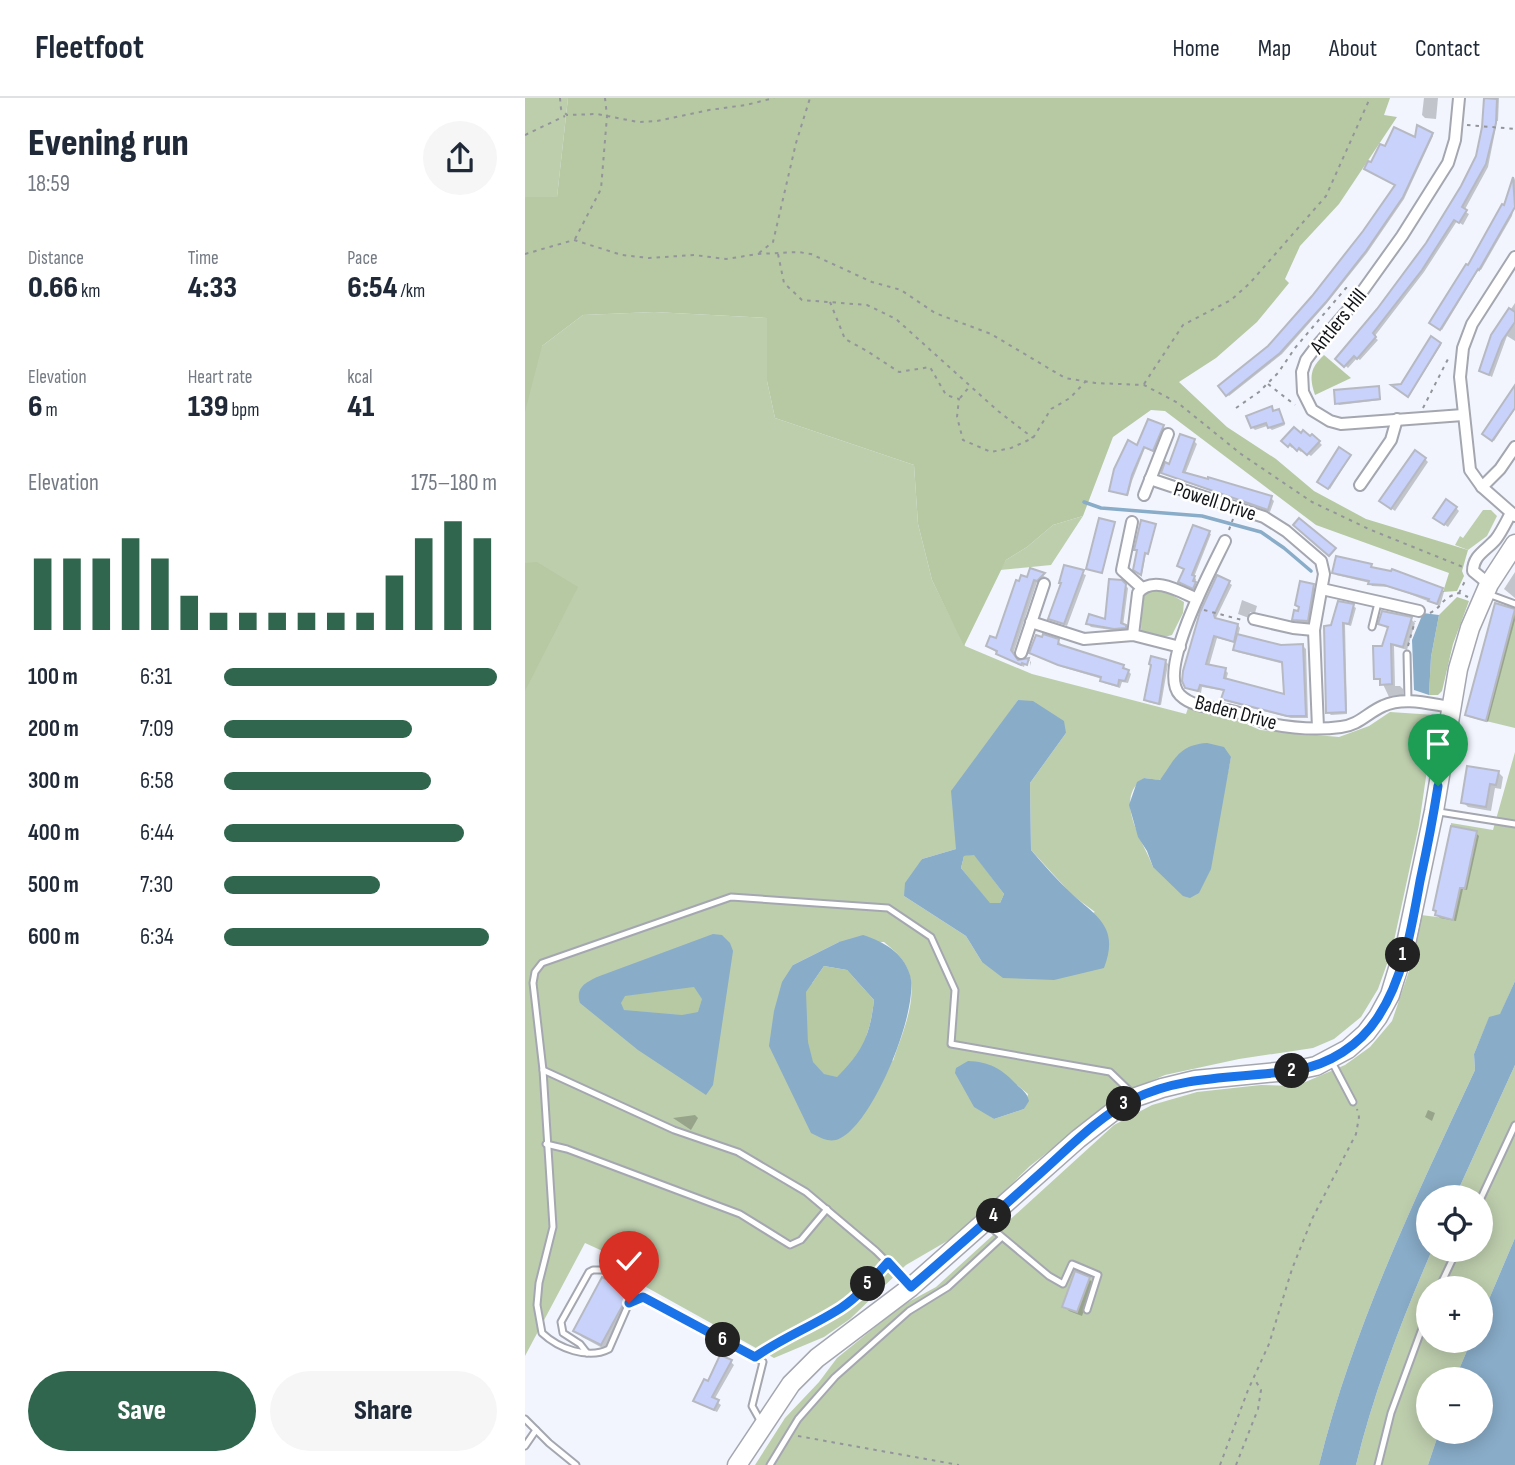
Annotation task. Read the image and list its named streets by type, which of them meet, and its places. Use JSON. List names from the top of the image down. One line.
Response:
{"streets":{"street":["Antlers Hill","Powell Drive","Baden Drive"]},"crossings":[["Powell Drive","Baden Drive"]],"page":{"header":"Fleetfoot","nav":["Home","Map","About","Contact"],"heading":["Evening run","18:59"],"stats":[["Distance","0.66 km"],["Time","4:33"],["Pace","6:54 /km"],["Elevation","6 m"],["Heart rate","139 bpm"],["kcal","41"]],"chart":["Elevation","175–180 m"],"list":[{"name":"100 m","note":"6:31"},{"name":"200 m","note":"7:09"},{"name":"300 m","note":"6:58"},{"name":"400 m","note":"6:44"},{"name":"500 m","note":"7:30"},{"name":"600 m","note":"6:34"}],"pins":["1","2","3","4","5","6"],"map_buttons":["+","−"],"buttons":["Save","Share"]}}
